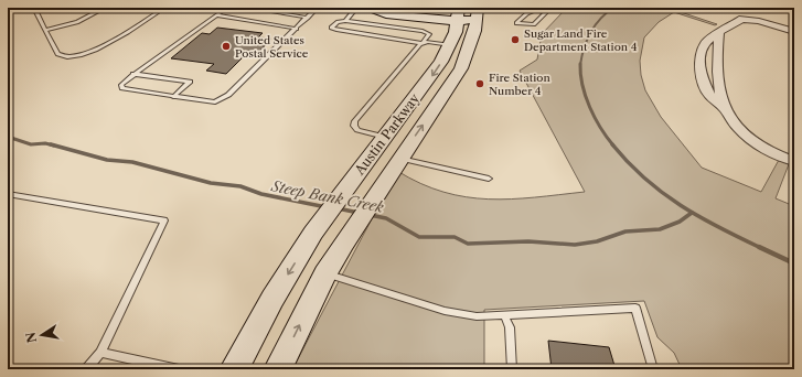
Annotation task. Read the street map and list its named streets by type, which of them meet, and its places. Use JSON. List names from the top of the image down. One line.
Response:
{"streets":{"main road":["Austin Parkway"]},"water":["Steep Bank Creek"],"places":["Sugar Land Fire Department Station 4","United States Postal Service","Fire Station Number 4"],"north":"left"}
